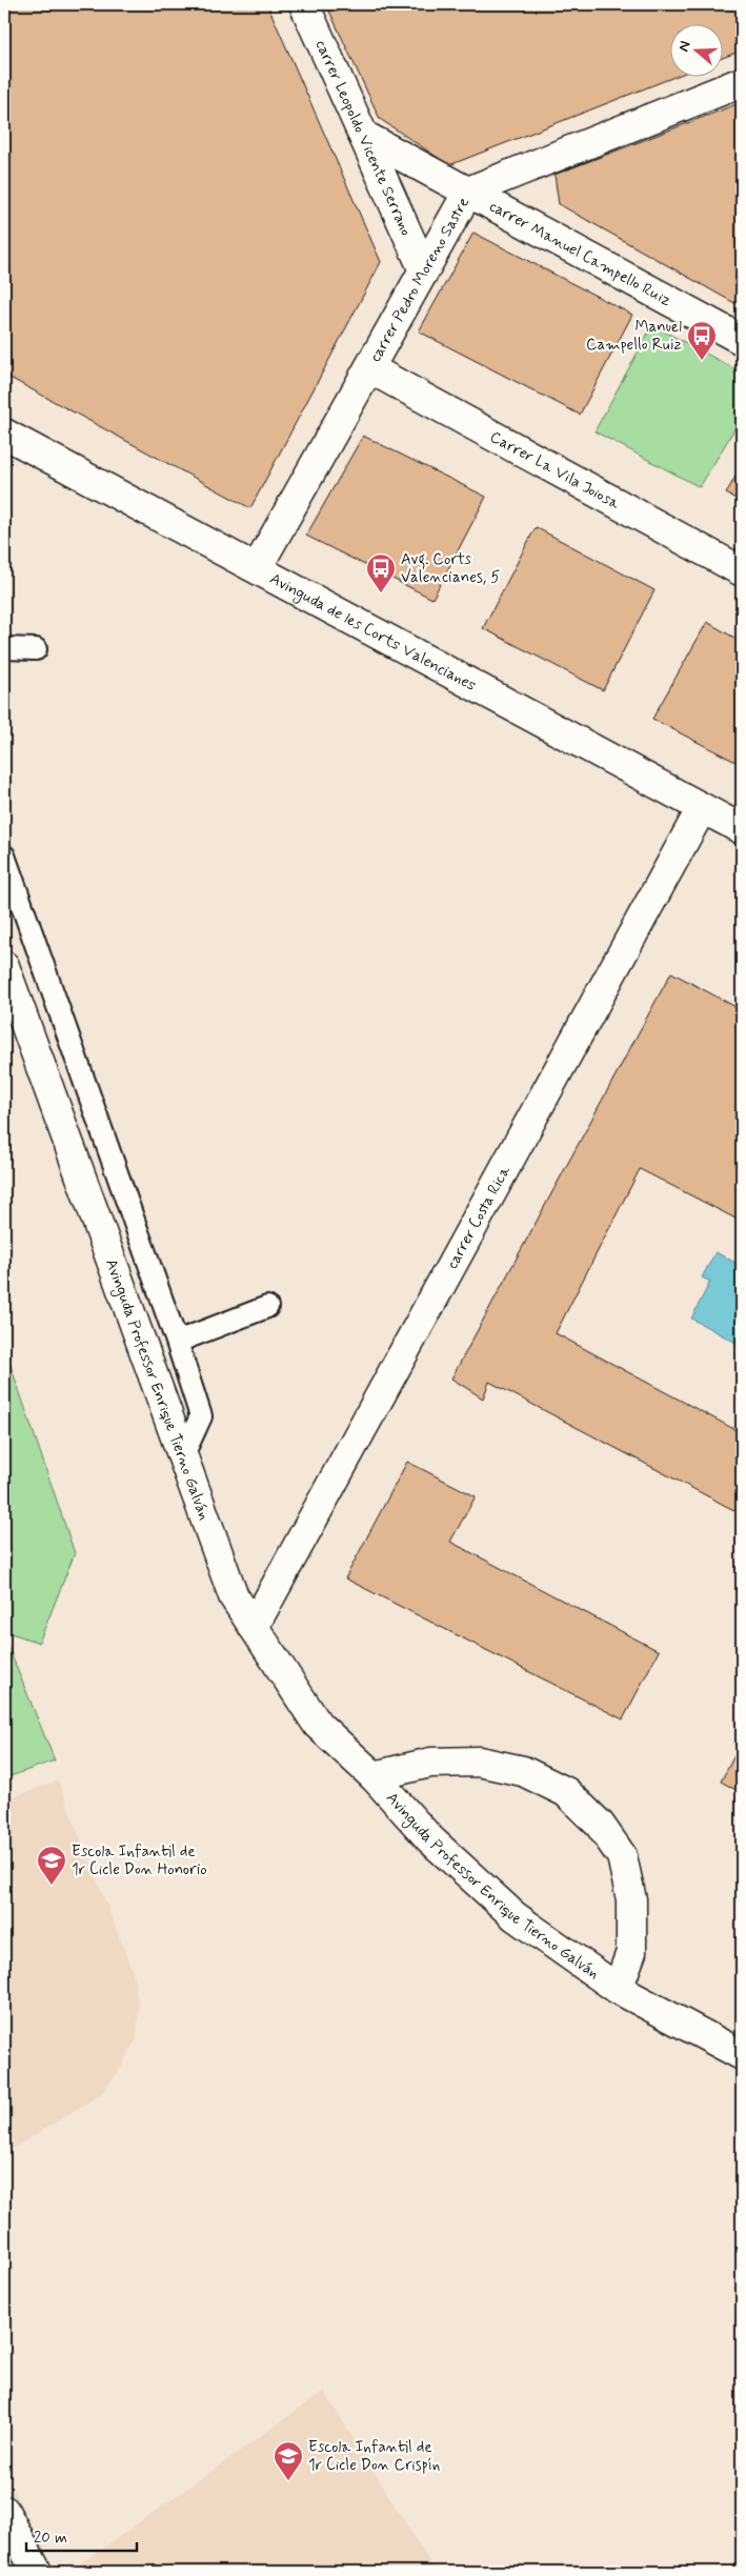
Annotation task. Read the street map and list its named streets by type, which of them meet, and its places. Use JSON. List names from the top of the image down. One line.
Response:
{"streets":{"street":["carrer Leopoldo Vicente Serrano","carrer Manuel Campello Ruiz","carrer Pedro Moreno Sastre","Carrer La Vila Joiosa","Avinguda de les Corts Valencianes","carrer Costa Rica","Avinguda Professor Enrique Tierno Galván"]},"crossings":[["carrer Leopoldo Vicente Serrano","carrer Manuel Campello Ruiz"],["carrer Leopoldo Vicente Serrano","carrer Pedro Moreno Sastre"],["carrer Manuel Campello Ruiz","carrer Pedro Moreno Sastre"],["carrer Pedro Moreno Sastre","Carrer La Vila Joiosa"],["carrer Pedro Moreno Sastre","Avinguda de les Corts Valencianes"],["Avinguda de les Corts Valencianes","carrer Costa Rica"],["carrer Costa Rica","Avinguda Professor Enrique Tierno Galván"]],"places":{"bus stop":["Manuel Campello Ruiz","Avg. Corts Valencianes, 5"],"school or university":["Escola Infantil de 1r Cicle Don Honorio","Escola Infantil de 1r Cicle Don Crispín"]},"scale_bar":"20 m","north":"left"}
